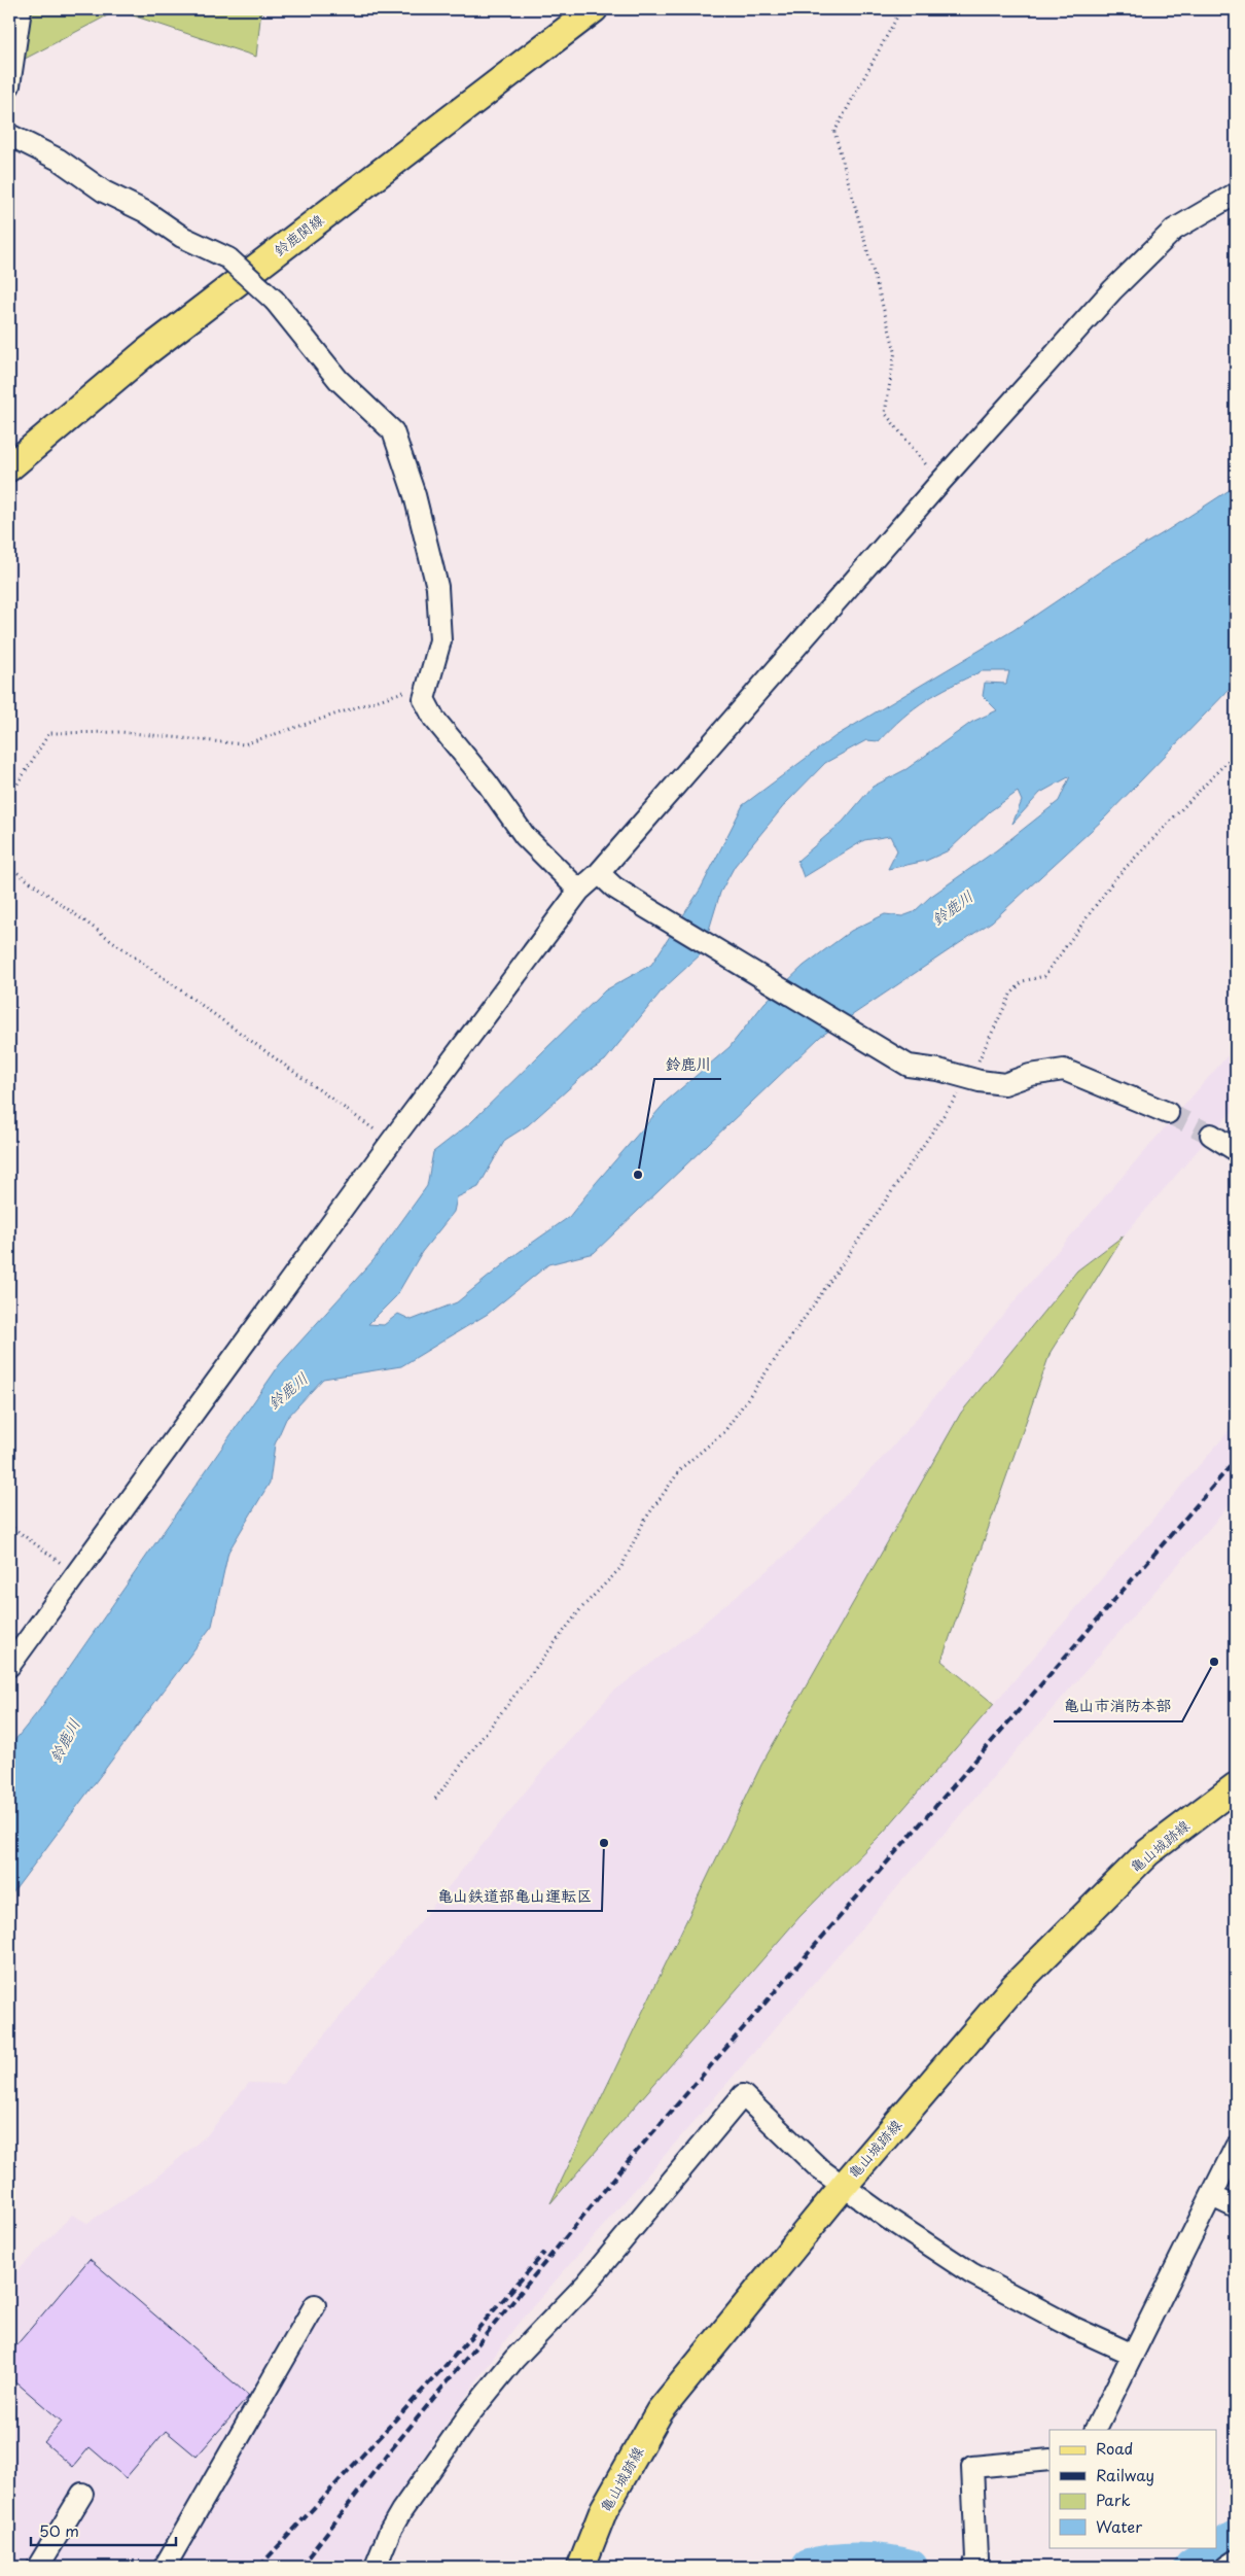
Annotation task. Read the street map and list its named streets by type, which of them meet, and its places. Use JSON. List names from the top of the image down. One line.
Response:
{"streets":{"main road":["鈴鹿関線","亀山城跡線"]},"water":["鈴鹿川"],"places":["鈴鹿川","亀山市消防本部","亀山鉄道部亀山運転区"],"legend":["Road","Railway","Park","Water"],"scale_bar":"50 m"}
